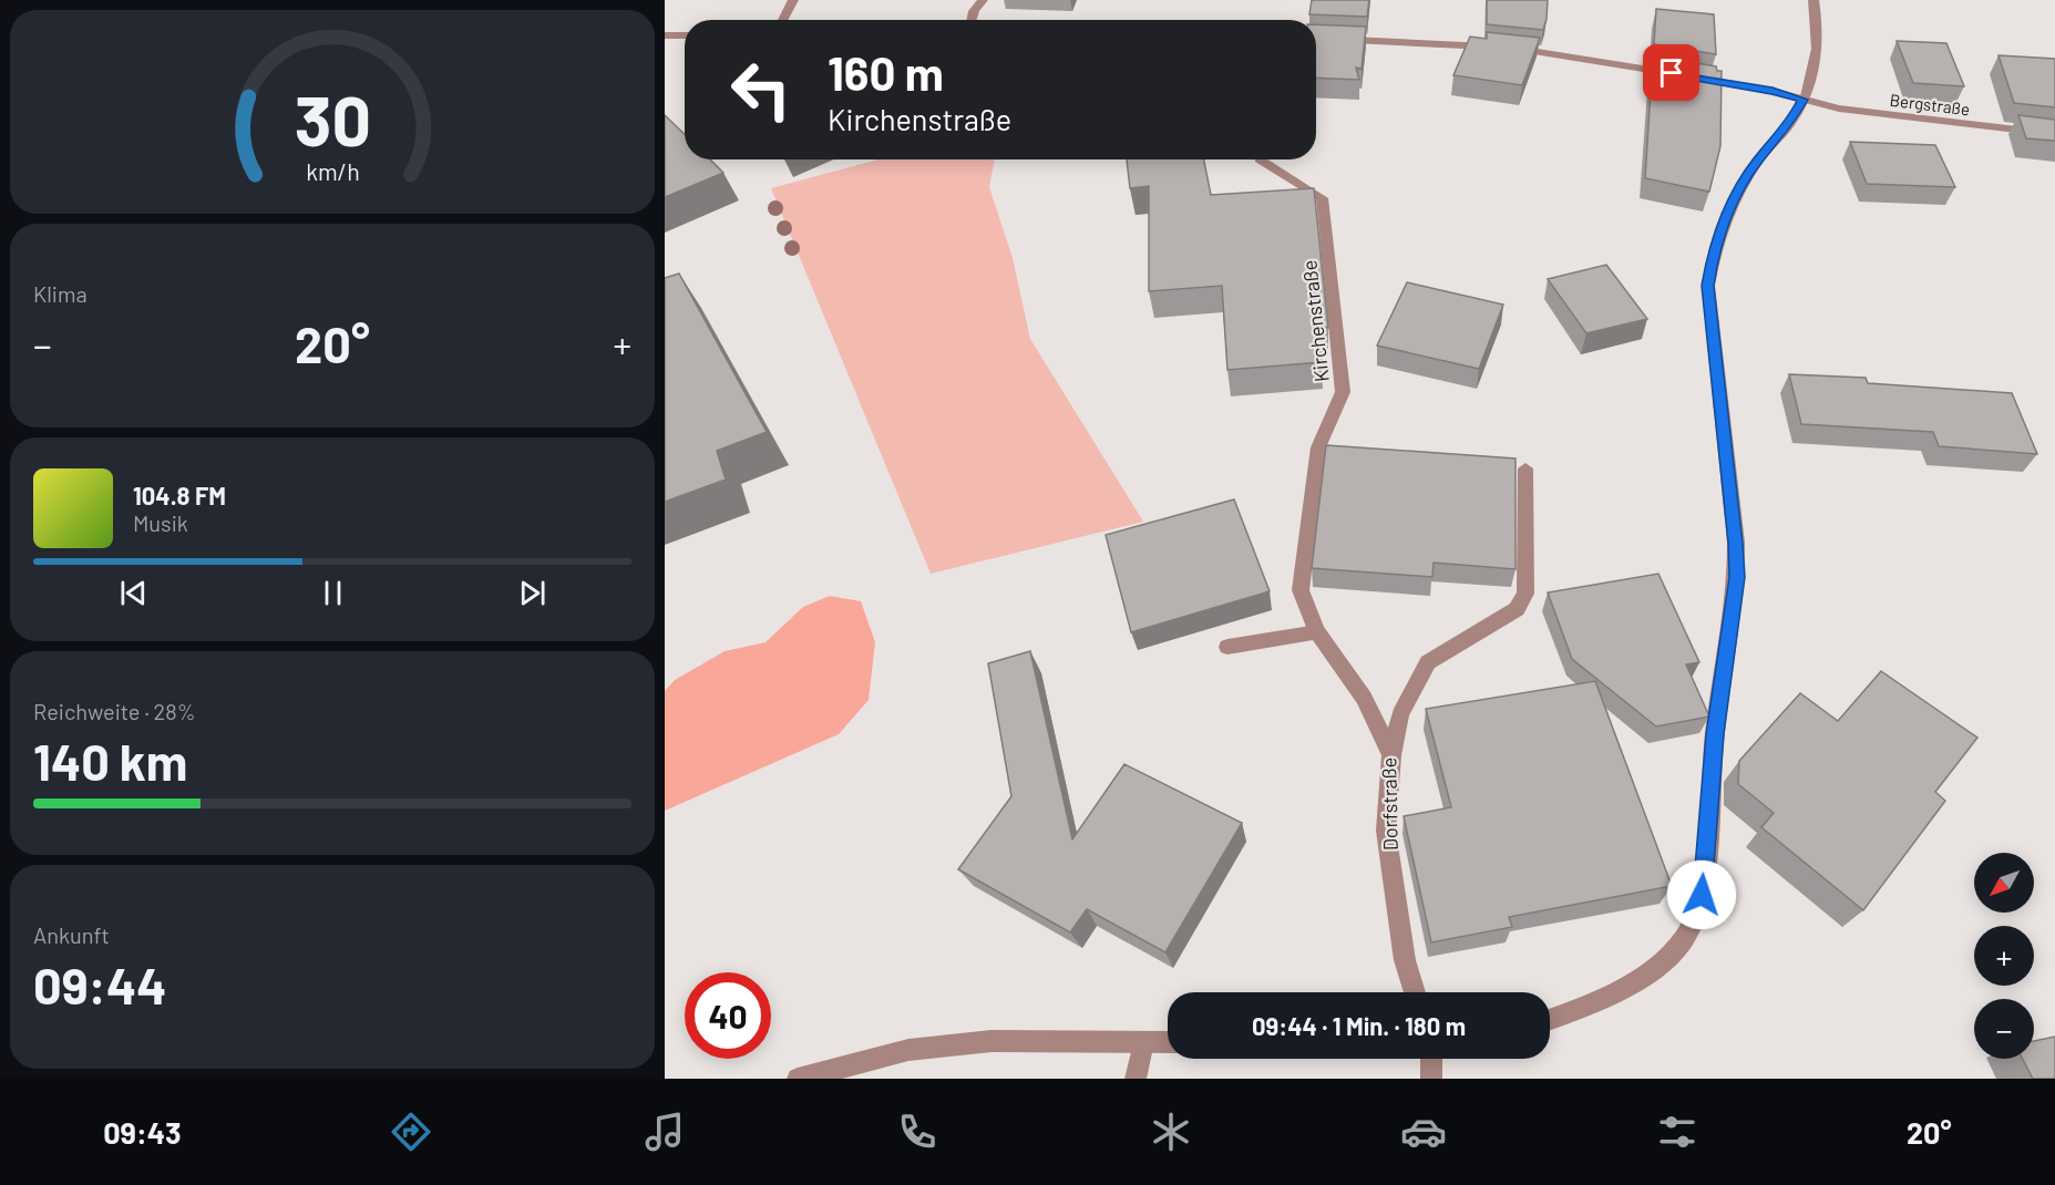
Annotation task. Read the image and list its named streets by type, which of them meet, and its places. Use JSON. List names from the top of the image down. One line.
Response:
{"streets":{"street":["Bergstraße","Kirchenstraße","Dorfstraße"]},"crossings":[["Kirchenstraße","Dorfstraße"]],"north":"bottom left","page":{"turn":["160 m","Kirchenstraße"],"tile":["Klima",["Reichweite · 28%","140 km"],["Ankunft","09:44"]],"heat":["−","20°","+"],"song":["104.8 FM","Musik"],"map_buttons":["+","−"],"limit":"40","trip":"09:44 · 1 Min. · 180 m","tabs":["09:43","20°"],"gauge":["30","km/h"]}}
